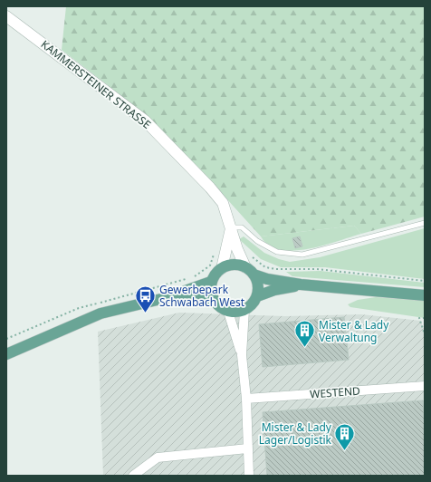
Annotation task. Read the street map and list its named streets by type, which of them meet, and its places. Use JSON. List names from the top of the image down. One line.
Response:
{"streets":{"street":["KAMMERSTEINER STRASSE","WESTEND"]},"places":{"bus stop":["Gewerbepark Schwabach West"],"building":["Mister & Lady Verwaltung","Mister & Lady Lager/Logistik"]}}
